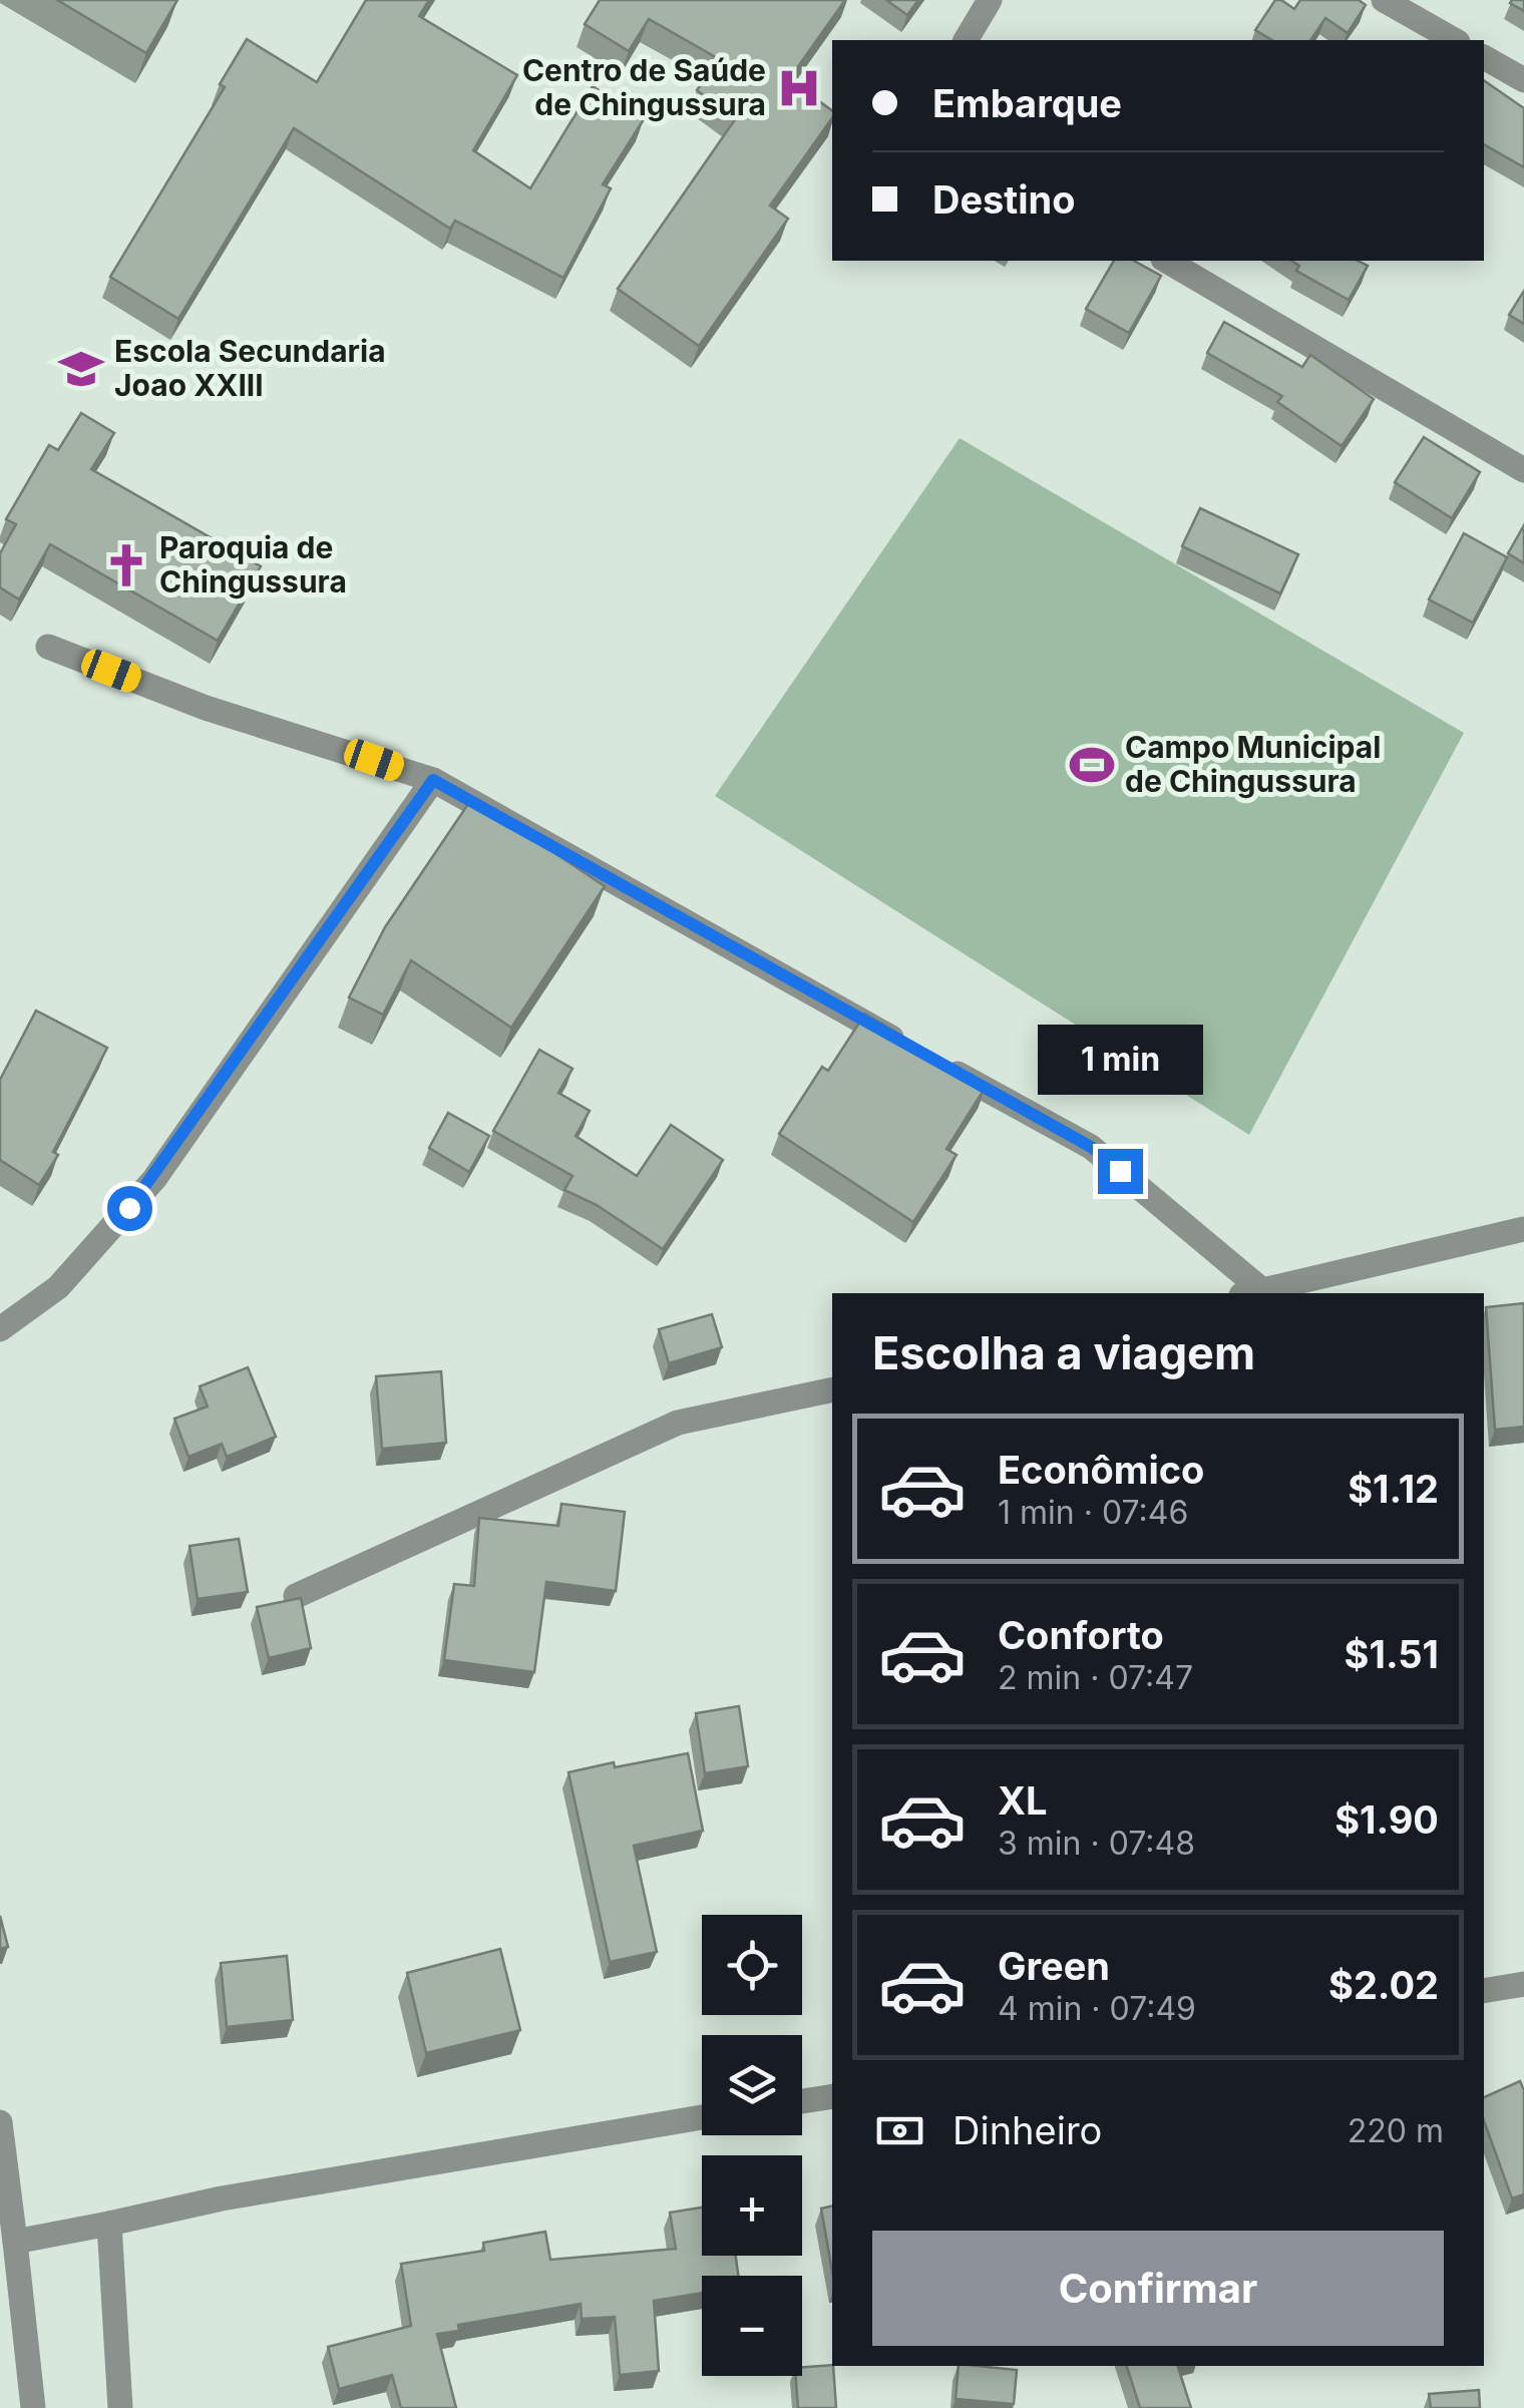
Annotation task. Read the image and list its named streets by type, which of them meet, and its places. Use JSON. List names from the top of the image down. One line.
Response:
{"places":{"hospital":["Centro de Saúde de Chingussura"],"school or university":["Escola Secundaria Joao XXIII"],"church":["Paroquia de Chingussura"],"sports":["Campo Municipal de Chingussura"]},"page":{"banner":["Embarque","Destino"],"bubble":"1 min","heading":"Escolha a viagem","list":[{"name":"Econômico","note":"1 min · 07:46","value":"$1.12"},{"name":"Conforto","note":"2 min · 07:47","value":"$1.51"},{"name":"XL","note":"3 min · 07:48","value":"$1.90"},{"name":"Green","note":"4 min · 07:49","value":"$2.02"}],"map_buttons":["+","−"],"pay":["Dinheiro","220 m"],"buttons":"Confirmar"}}
